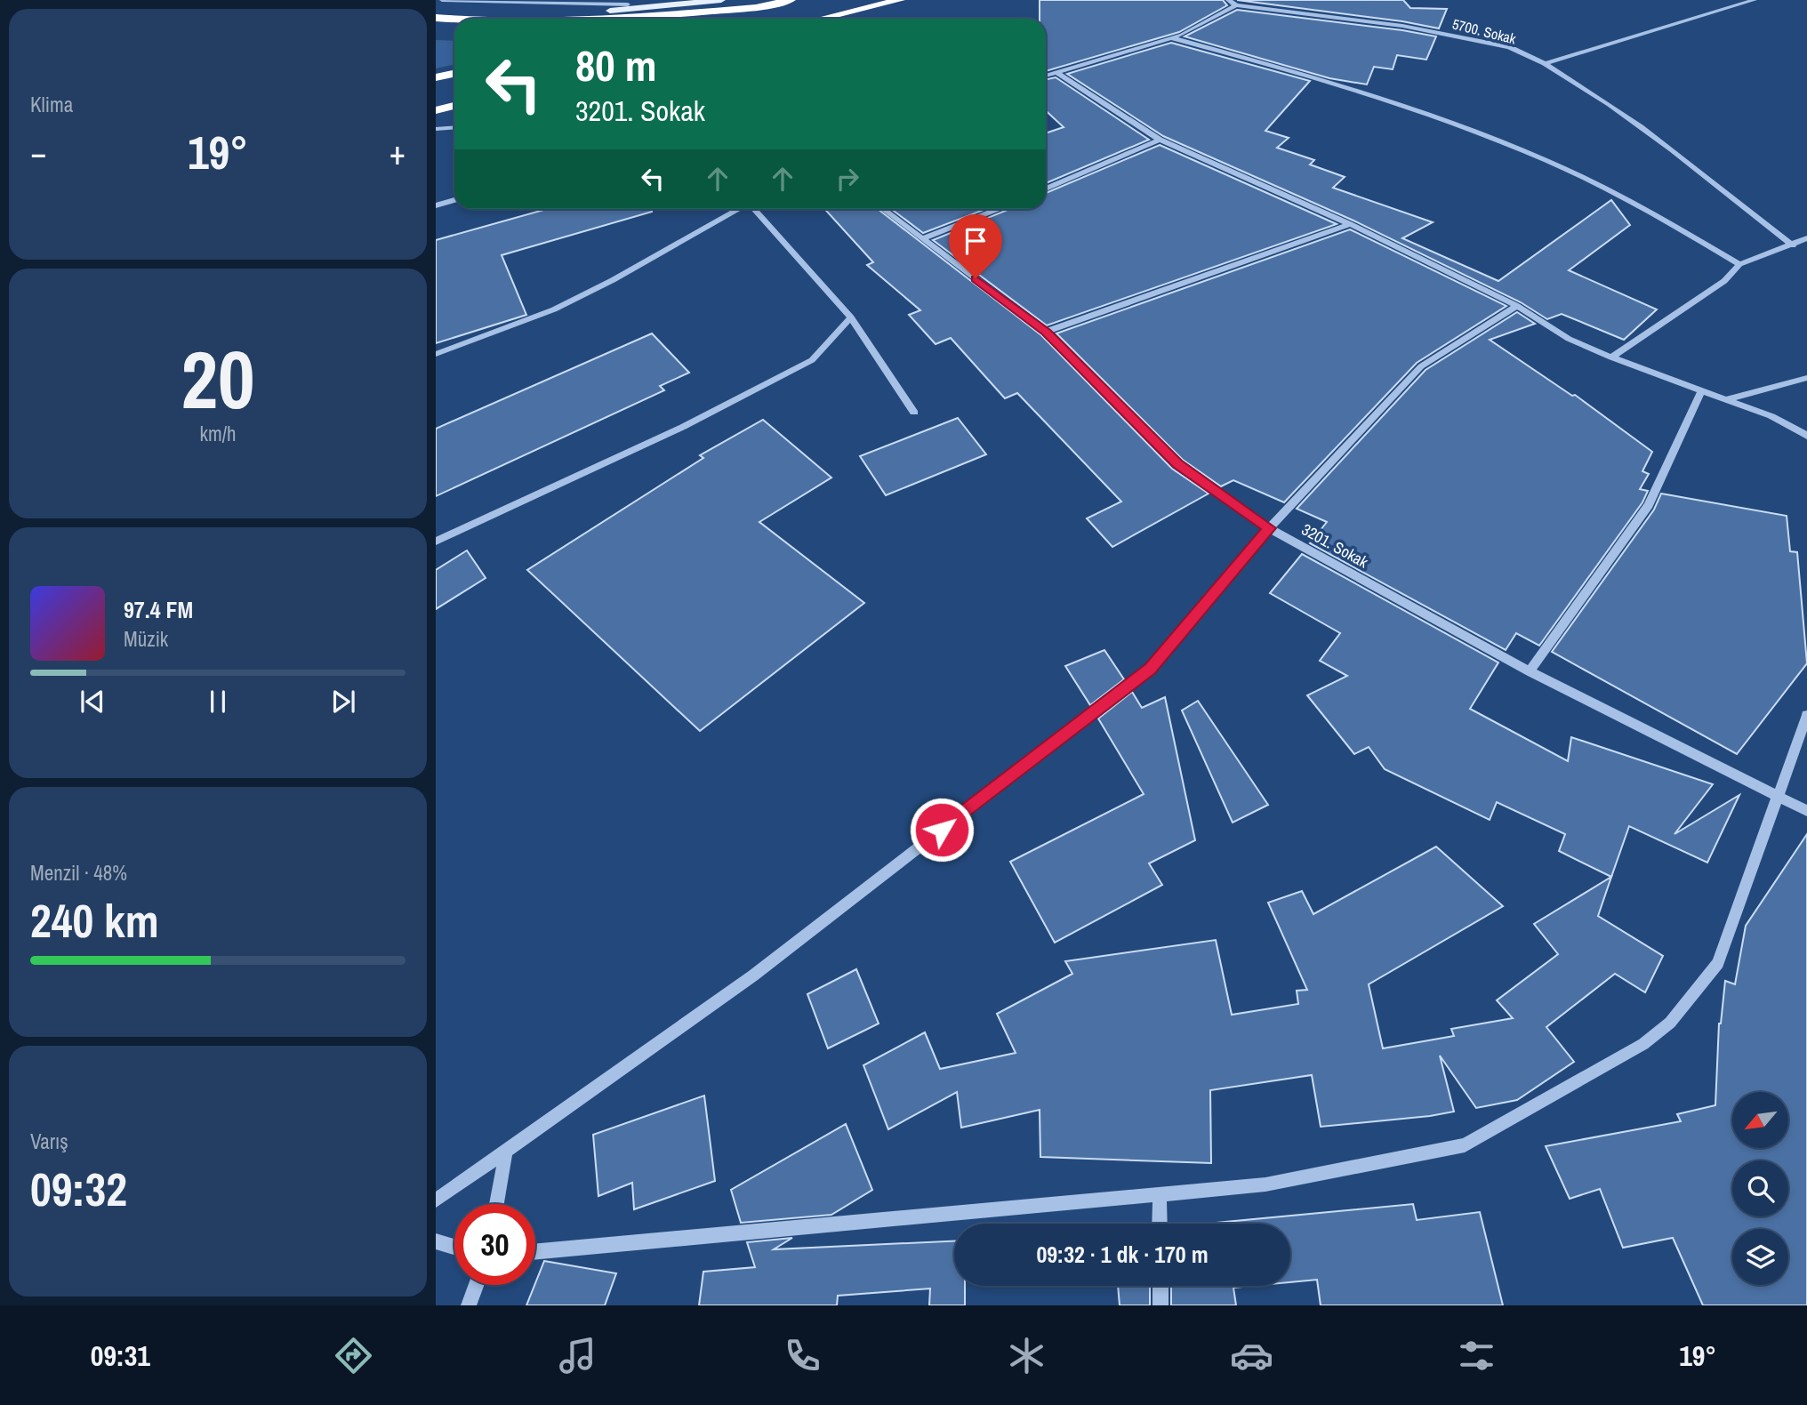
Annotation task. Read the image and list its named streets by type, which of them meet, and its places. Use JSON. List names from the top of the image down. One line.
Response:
{"streets":{"street":["5700. Sokak","3201. Sokak"]},"north":"bottom left","page":{"tile":["Klima",["20","km/h"],["Menzil · 48%","240 km"],["Varış","09:32"]],"turn":["80 m","3201. Sokak"],"heat":["−","19°","+"],"song":["97.4 FM","Müzik"],"limit":"30","trip":"09:32 · 1 dk · 170 m","tabs":["09:31","19°"]}}
